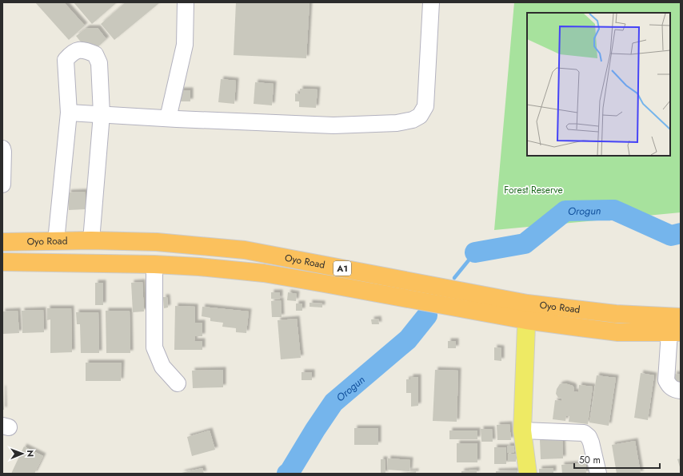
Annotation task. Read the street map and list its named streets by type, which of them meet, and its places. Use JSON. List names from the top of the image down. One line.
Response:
{"streets":{"highway":["Oyo Road","A1"]},"water":["Orogun"],"parks":["Forest Reserve"],"scale_bar":"50 m","north":"right"}
